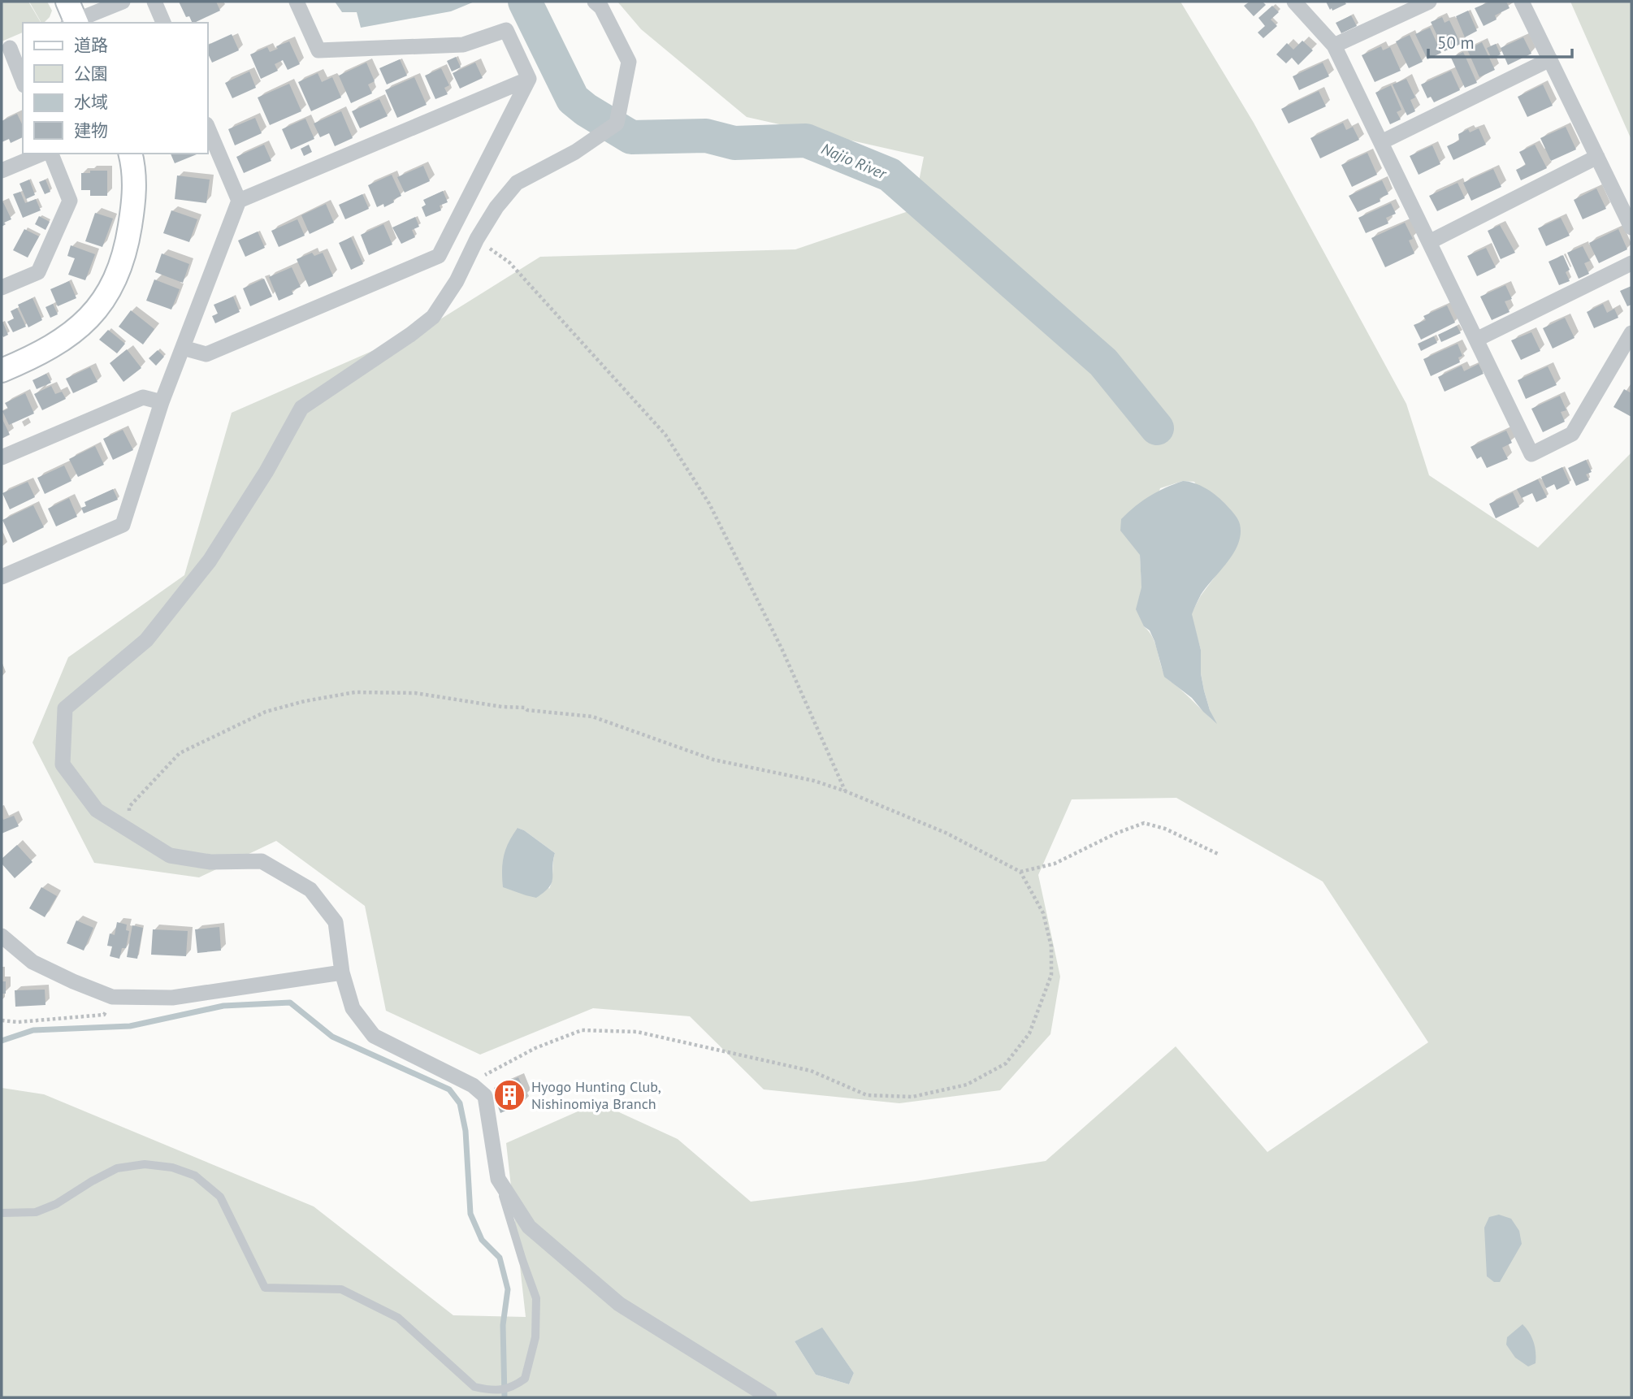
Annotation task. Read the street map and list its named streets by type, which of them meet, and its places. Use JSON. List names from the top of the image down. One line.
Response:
{"water":["Najio River"],"places":{"building":["Hyogo Hunting Club, Nishinomiya Branch"]},"legend":["道路","公園","水域","建物"],"scale_bar":"50 m"}
